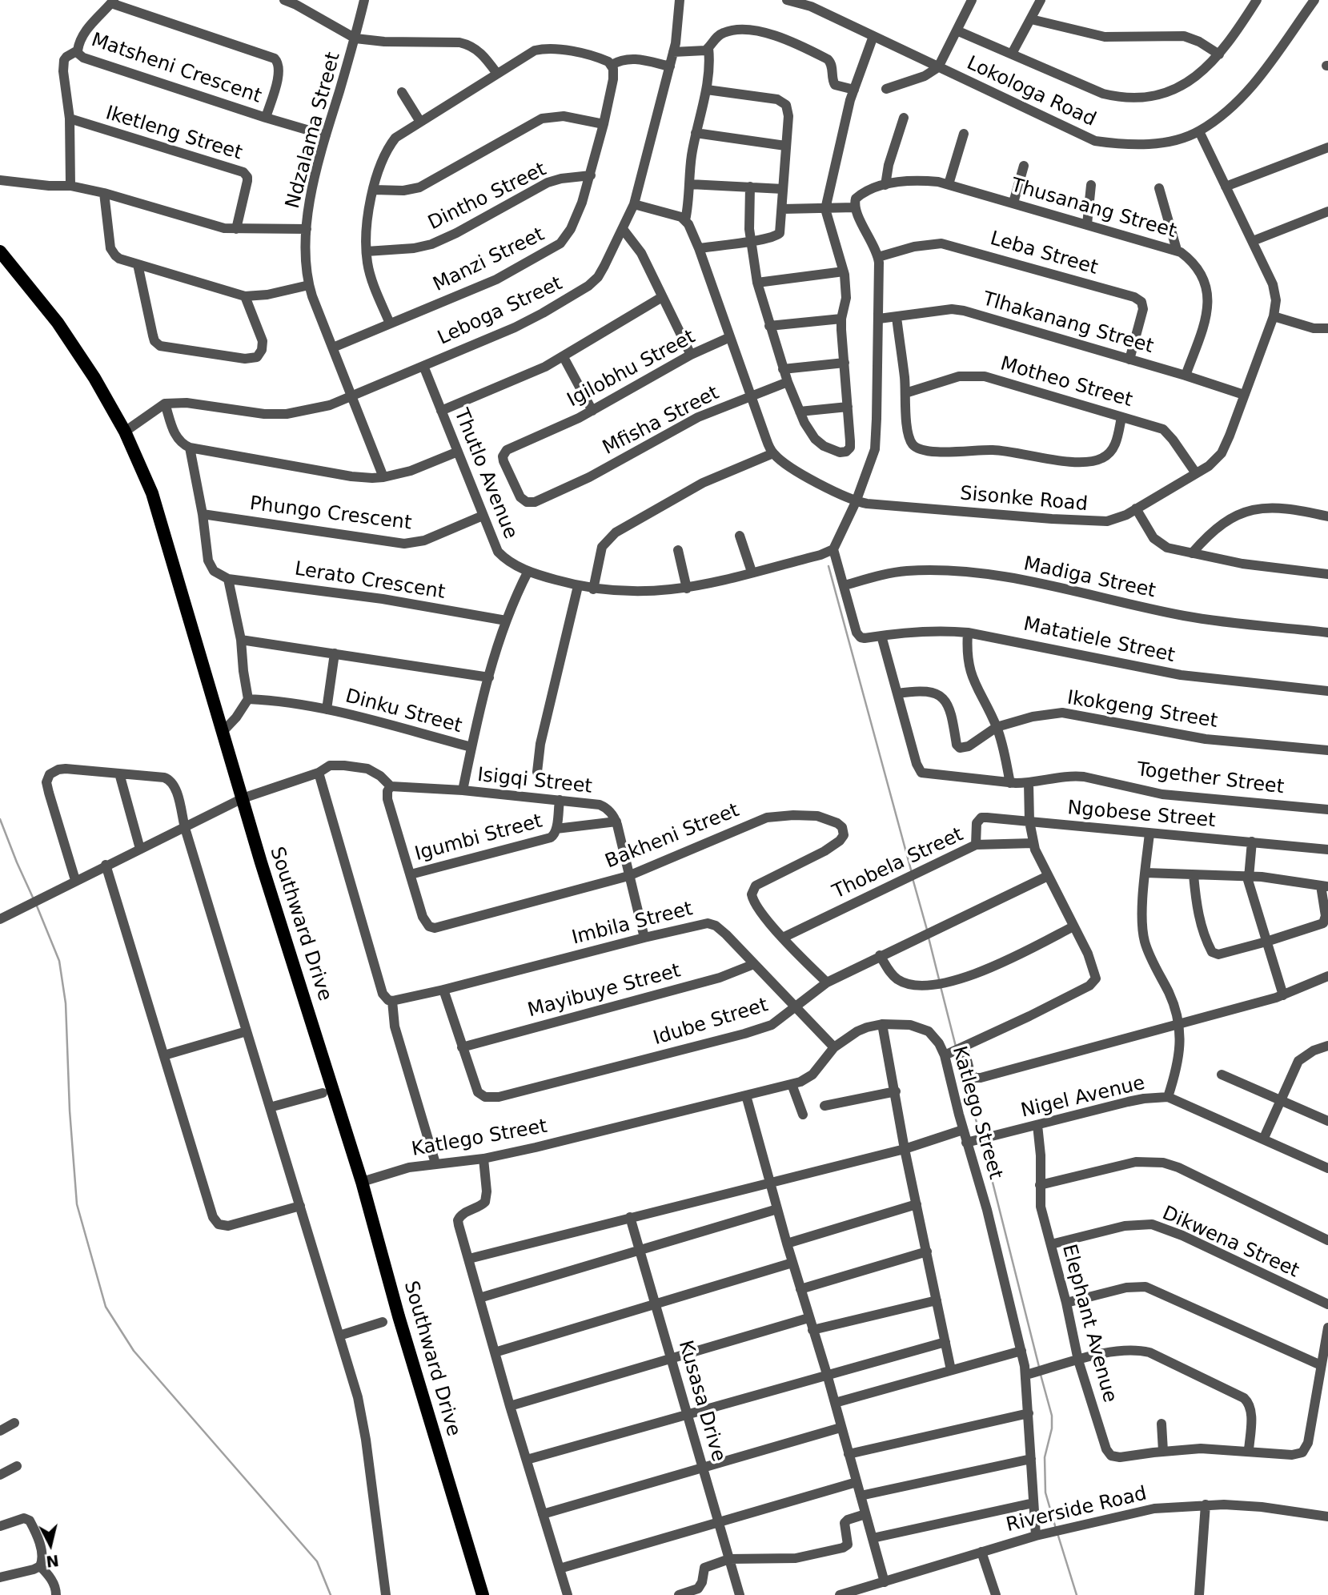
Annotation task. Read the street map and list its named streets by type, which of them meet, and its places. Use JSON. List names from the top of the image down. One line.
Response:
{"streets":{"main road":["Southward Drive"],"street":["Matsheni Crescent","Lokologa Road","Ndzalama Street","Iketleng Street","Dintho Street","Thusanang Street","Leba Street","Manzi Street","Leboga Street","Tlhakanang Street","Igilobhu Street","Motheo Street","Mfisha Street","Thutlo Avenue","Sisonke Road","Phungo Crescent","Madiga Street","Lerato Crescent","Matatiele Street","Ikokgeng Street","Dinku Street","Together Street","Isigqi Street","Ngobese Street","Bakheni Street","Igumbi Street","Thobela Street","Imbila Street","Mayibuye Street","Idube Street","Nigel Avenue","Katlego Street","Dikwena Street","Elephant Avenue","Kusasa Drive","Riverside Road"]},"crossings":[["Matsheni Crescent","Ndzalama Street"],["Lokologa Road","Sisonke Road"],["Ndzalama Street","Manzi Street"],["Ndzalama Street","Leboga Street"],["Dintho Street","Manzi Street"],["Thusanang Street","Tlhakanang Street"],["Leba Street","Tlhakanang Street"],["Leboga Street","Thutlo Avenue"],["Leboga Street","Phungo Crescent"],["Tlhakanang Street","Sisonke Road"],["Igilobhu Street","Mfisha Street"],["Motheo Street","Sisonke Road"],["Thutlo Avenue","Phungo Crescent"],["Madiga Street","Matatiele Street"],["Ikokgeng Street","Together Street"],["Isigqi Street","Bakheni Street"],["Isigqi Street","Igumbi Street"],["Ngobese Street","Thobela Street"],["Bakheni Street","Igumbi Street"],["Bakheni Street","Thobela Street"],["Bakheni Street","Idube Street"],["Southward Drive","Katlego Street"],["Imbila Street","Mayibuye Street"],["Imbila Street","Idube Street"],["Imbila Street","Katlego Street"],["Mayibuye Street","Idube Street"],["Nigel Avenue","Katlego Street"],["Nigel Avenue","Elephant Avenue"],["Katlego Street","Riverside Road"],["Dikwena Street","Elephant Avenue"]],"north":"bottom"}
